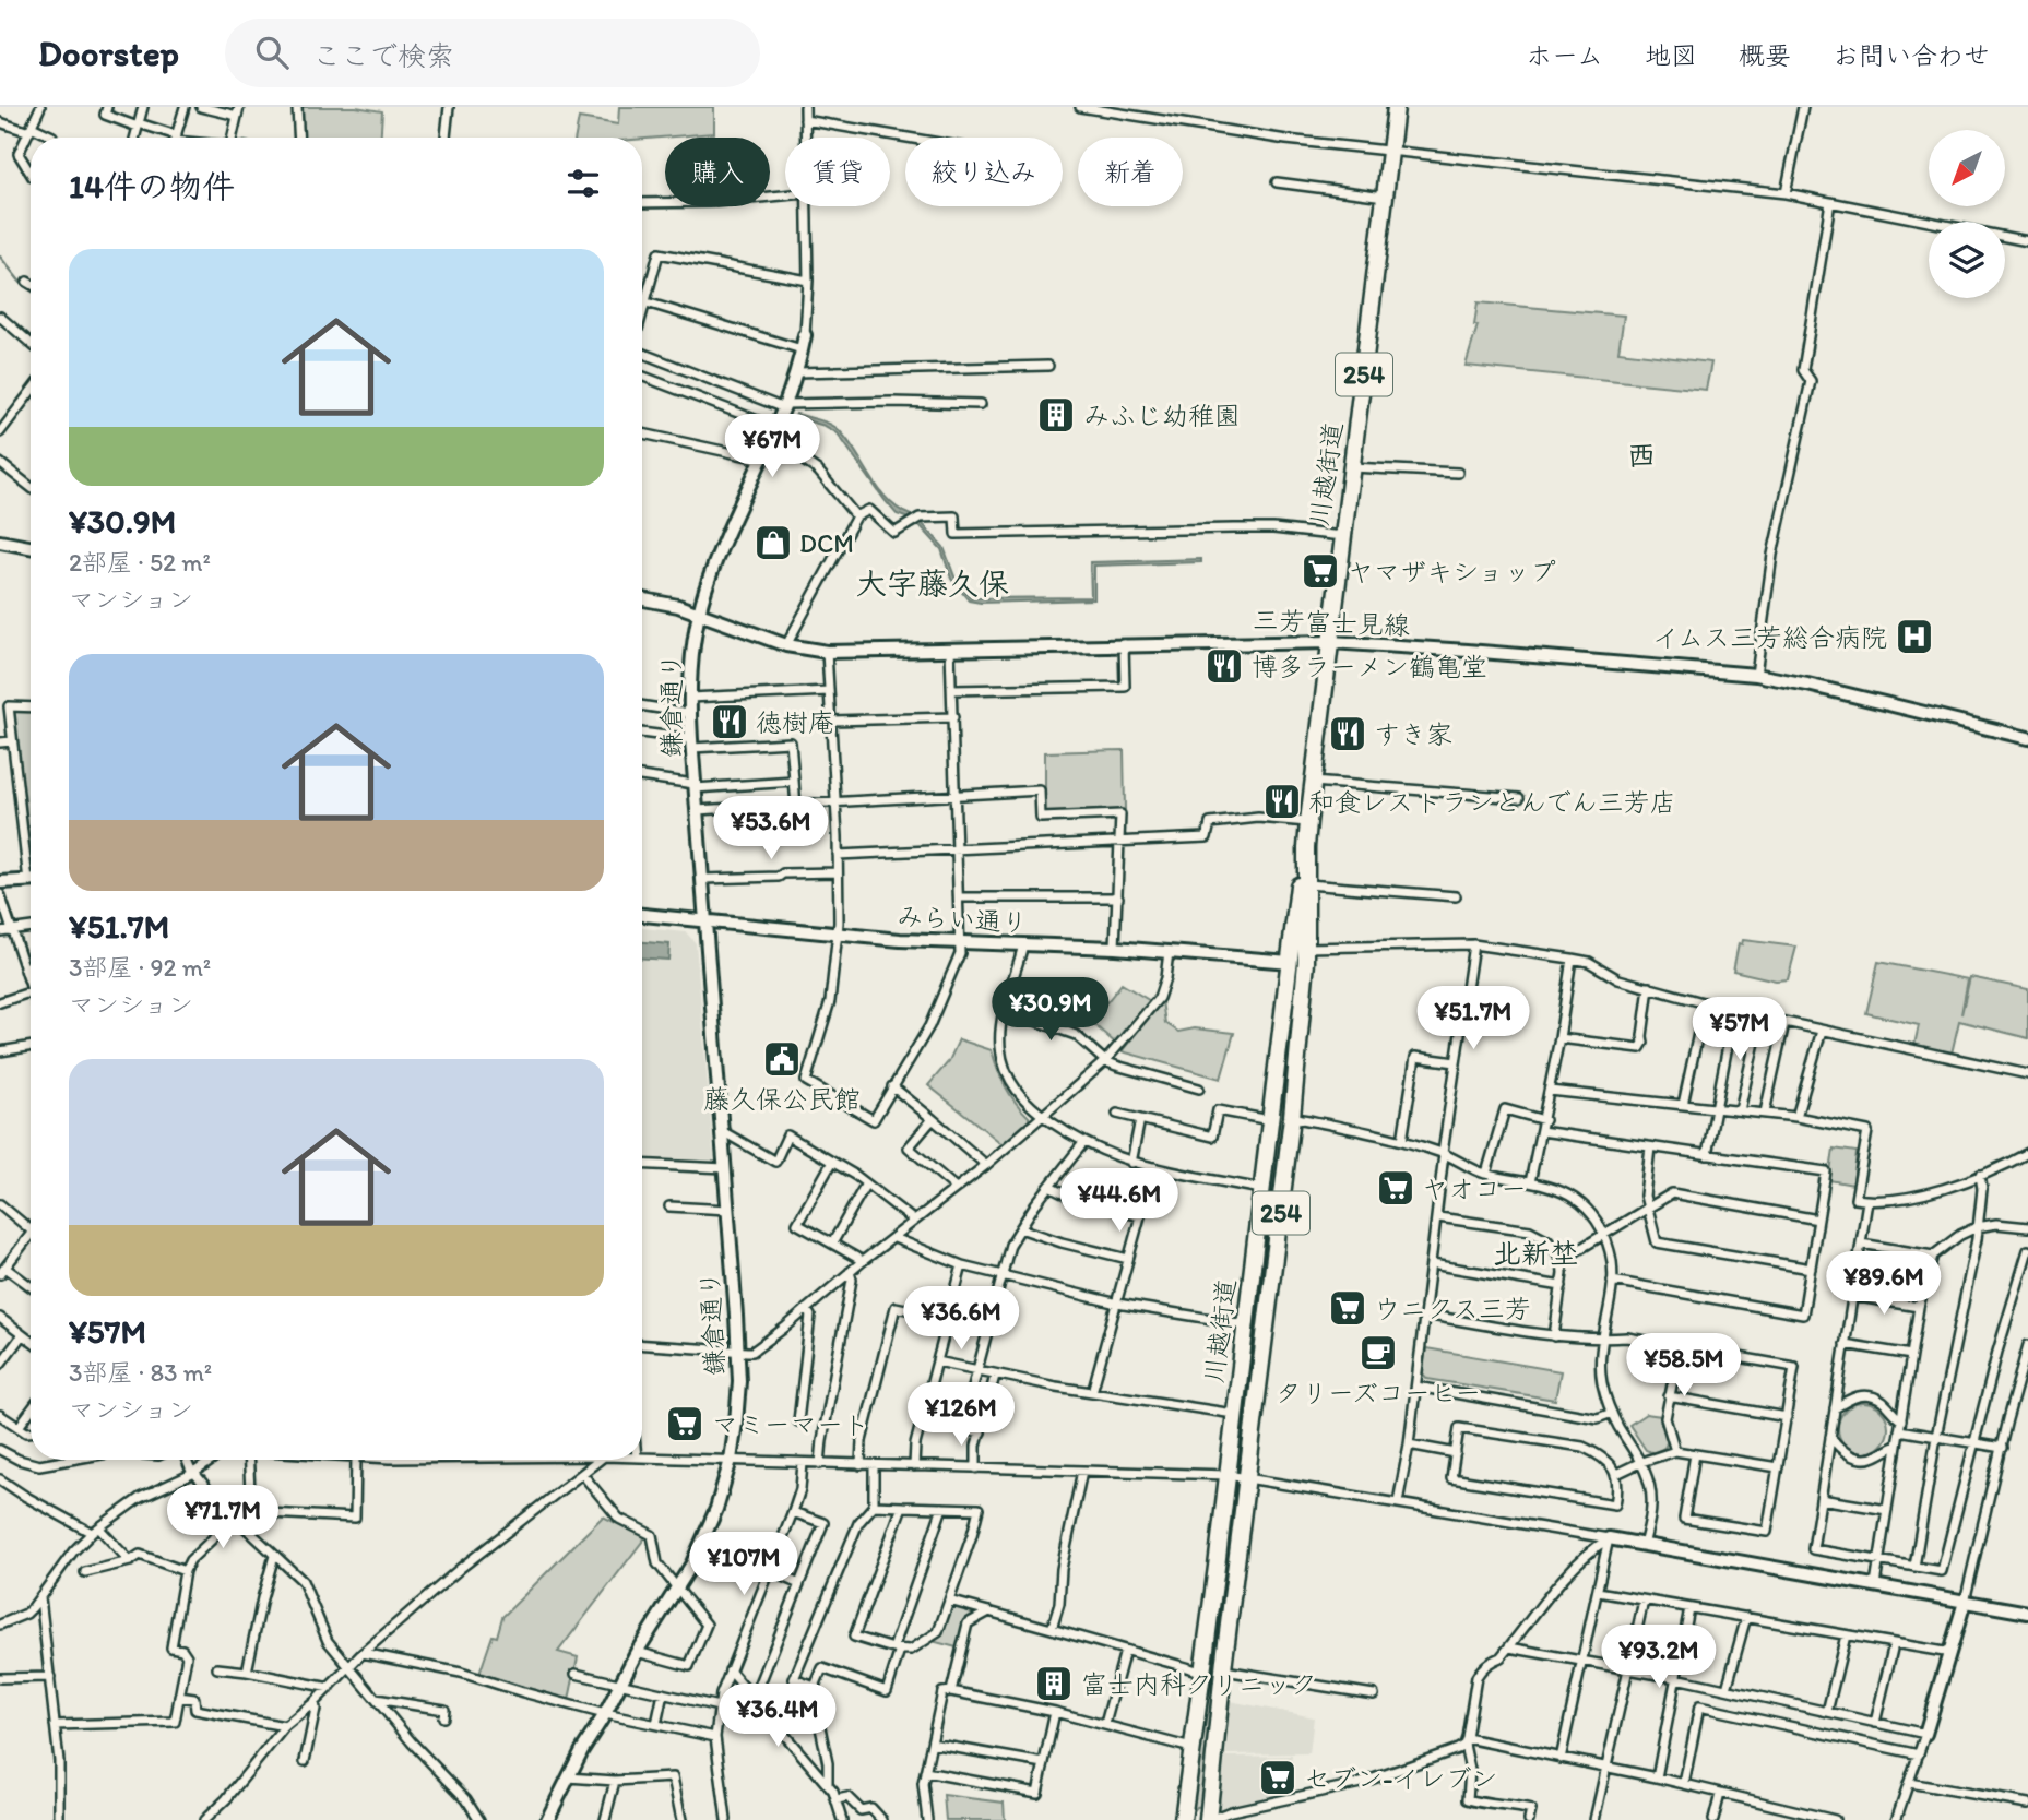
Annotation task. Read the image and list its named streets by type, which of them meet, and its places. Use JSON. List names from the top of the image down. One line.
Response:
{"streets":{"highway":["254","川越街道"],"street":["三芳富士見線","鎌倉通り","みらい通り"]},"crossings":[["川越街道","三芳富士見線"],["川越街道","みらい通り"],["三芳富士見線","鎌倉通り"],["鎌倉通り","みらい通り"]],"districts":["西","大字藤久保","北新埜"],"places":{"building":["みふじ幼稚園","富士内科クリニック"],"shop":["DCM"],"supermarket":["ヤマザキショップ","ヤオコー","ウニクス三芳","マミーマート","セブン-イレブン"],"hospital":["イムス三芳総合病院"],"restaurant":["博多ラーメン鶴亀堂","徳樹庵","すき家","和食レストランとんでん三芳店"],"public building":["藤久保公民館"],"cafe":["タリーズコーヒー"]},"north":"bottom left","page":{"header":"Doorstep","search":"ここで検索","nav":["ホーム","地図","概要","お問い合わせ"],"chip":["購入","賃貸","絞り込み","新着"],"heading":"14件の物件","list":[{"name":"¥30.9M","note":"2部屋 · 52 m² · マンション"},{"name":"¥51.7M","note":"3部屋 · 92 m² · マンション"},{"name":"¥57M","note":"3部屋 · 83 m² · マンション"}],"price":["¥67M","¥53.6M","¥30.9M","¥51.7M","¥57M","¥44.6M","¥89.6M","¥36.6M","¥58.5M","¥126M","¥71.7M","¥107M","¥93.2M","¥36.4M"]}}
